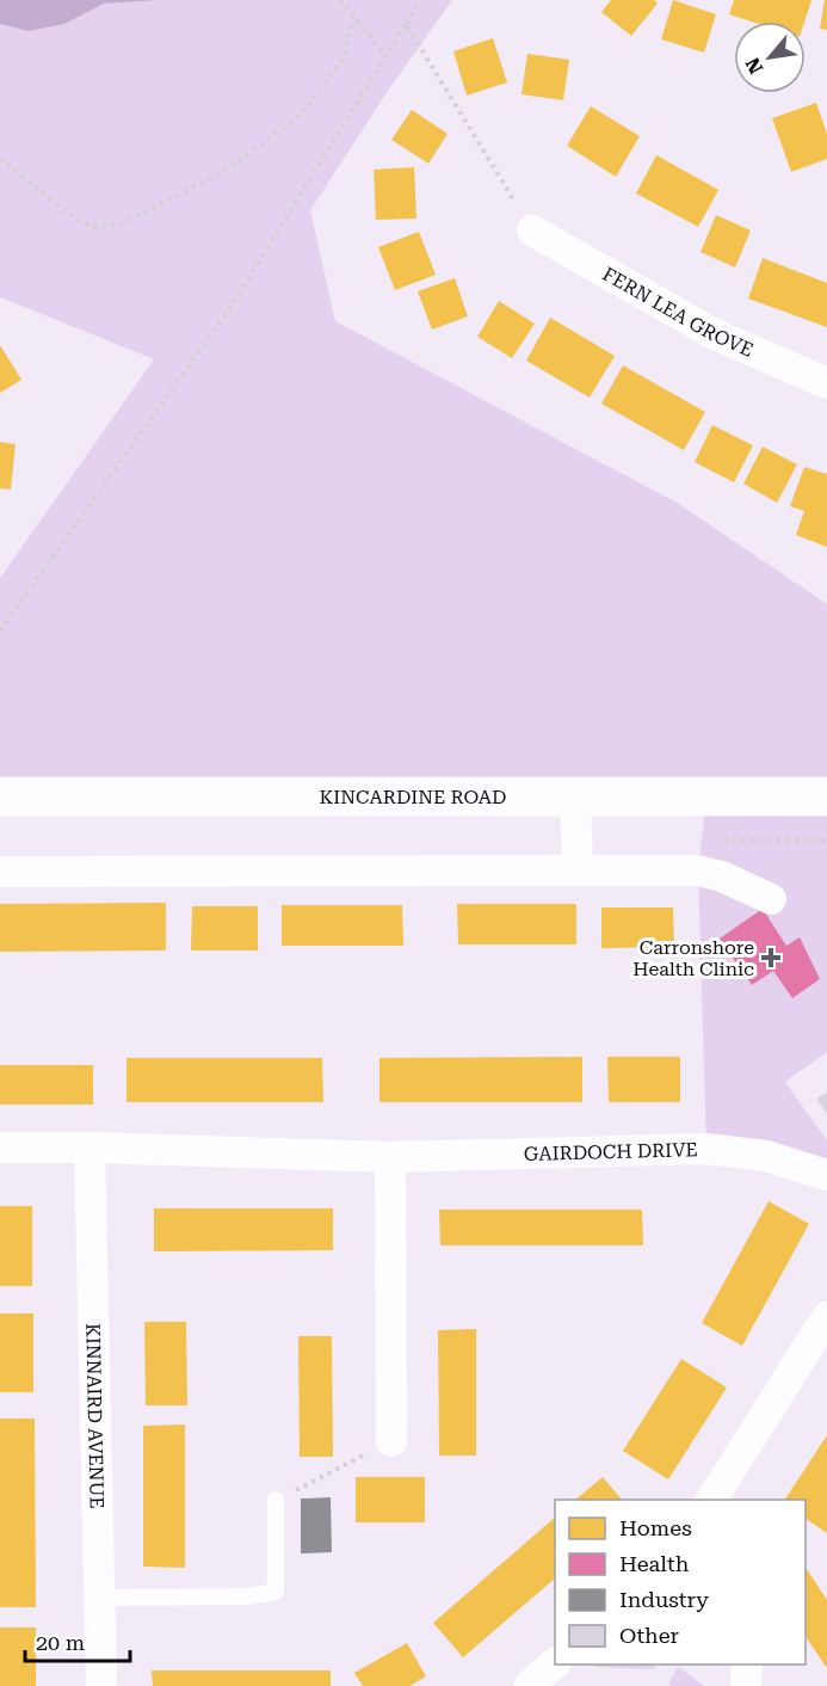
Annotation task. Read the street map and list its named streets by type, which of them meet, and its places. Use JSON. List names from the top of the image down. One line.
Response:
{"streets":{"street":["FERN LEA GROVE","KINCARDINE ROAD","GAIRDOCH DRIVE","KINNAIRD AVENUE"]},"crossings":[["GAIRDOCH DRIVE","KINNAIRD AVENUE"]],"places":{"health":["Carronshore Health Clinic"]},"legend":["Homes","Health","Industry","Other"],"scale_bar":"20 m","north":"bottom left"}
